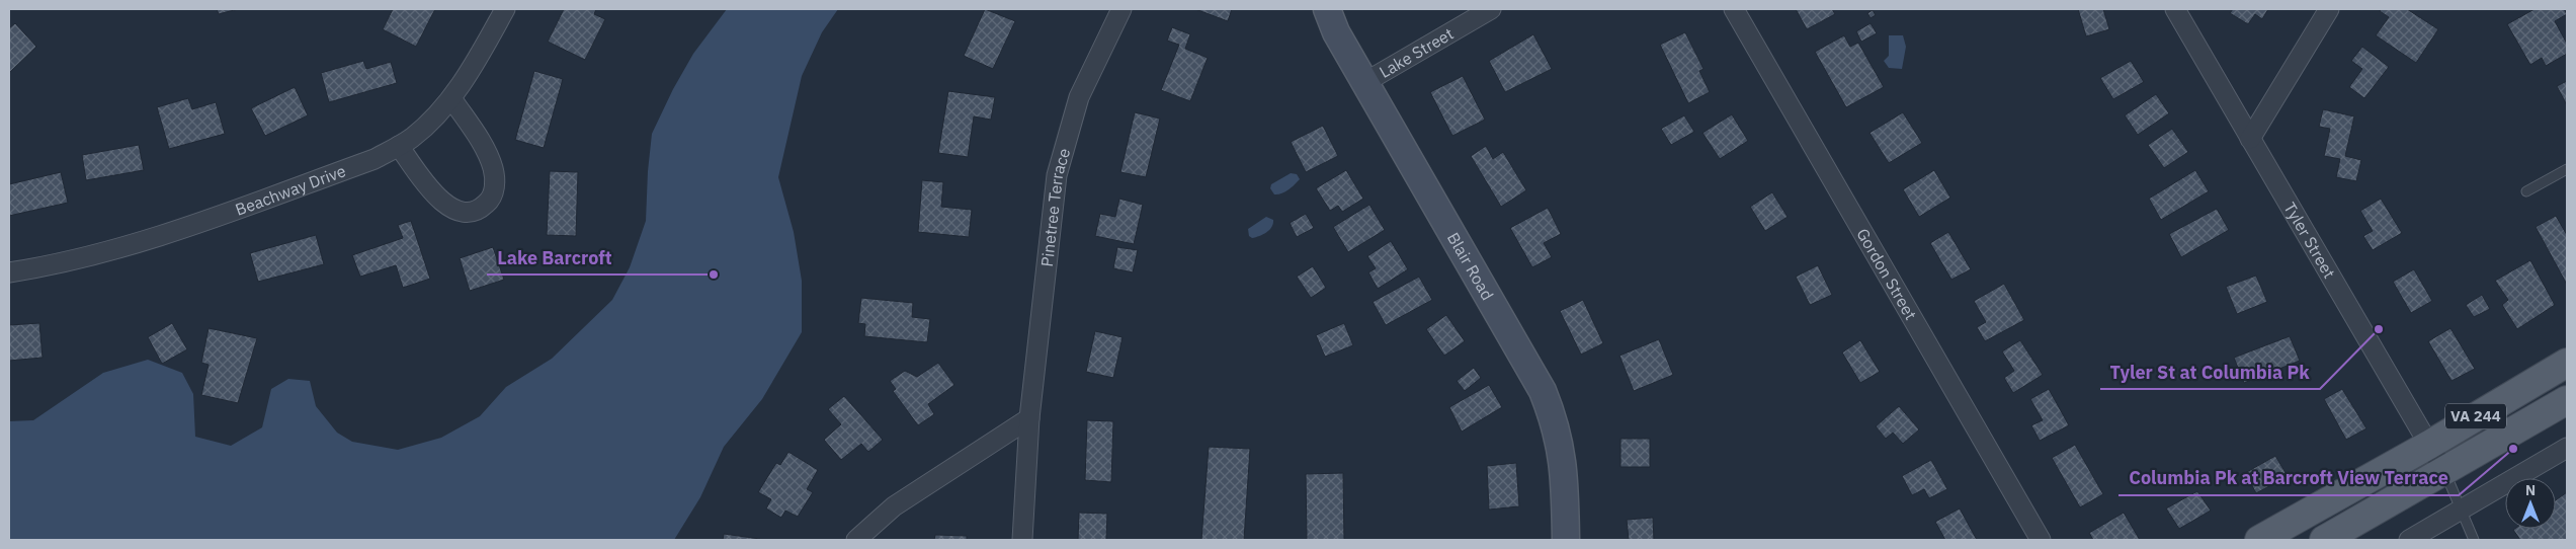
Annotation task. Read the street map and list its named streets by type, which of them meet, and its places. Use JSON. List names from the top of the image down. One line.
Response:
{"streets":{"main road":["VA 244"],"street":["Lake Street","Beachway Drive","Pinetree Terrace","Tyler Street","Blair Road","Gordon Street"]},"crossings":[["Lake Street","Blair Road"],["Tyler Street","VA 244"]],"places":["Lake Barcroft","Tyler St at Columbia Pk","Columbia Pk at Barcroft View Terrace"],"north":"top"}
